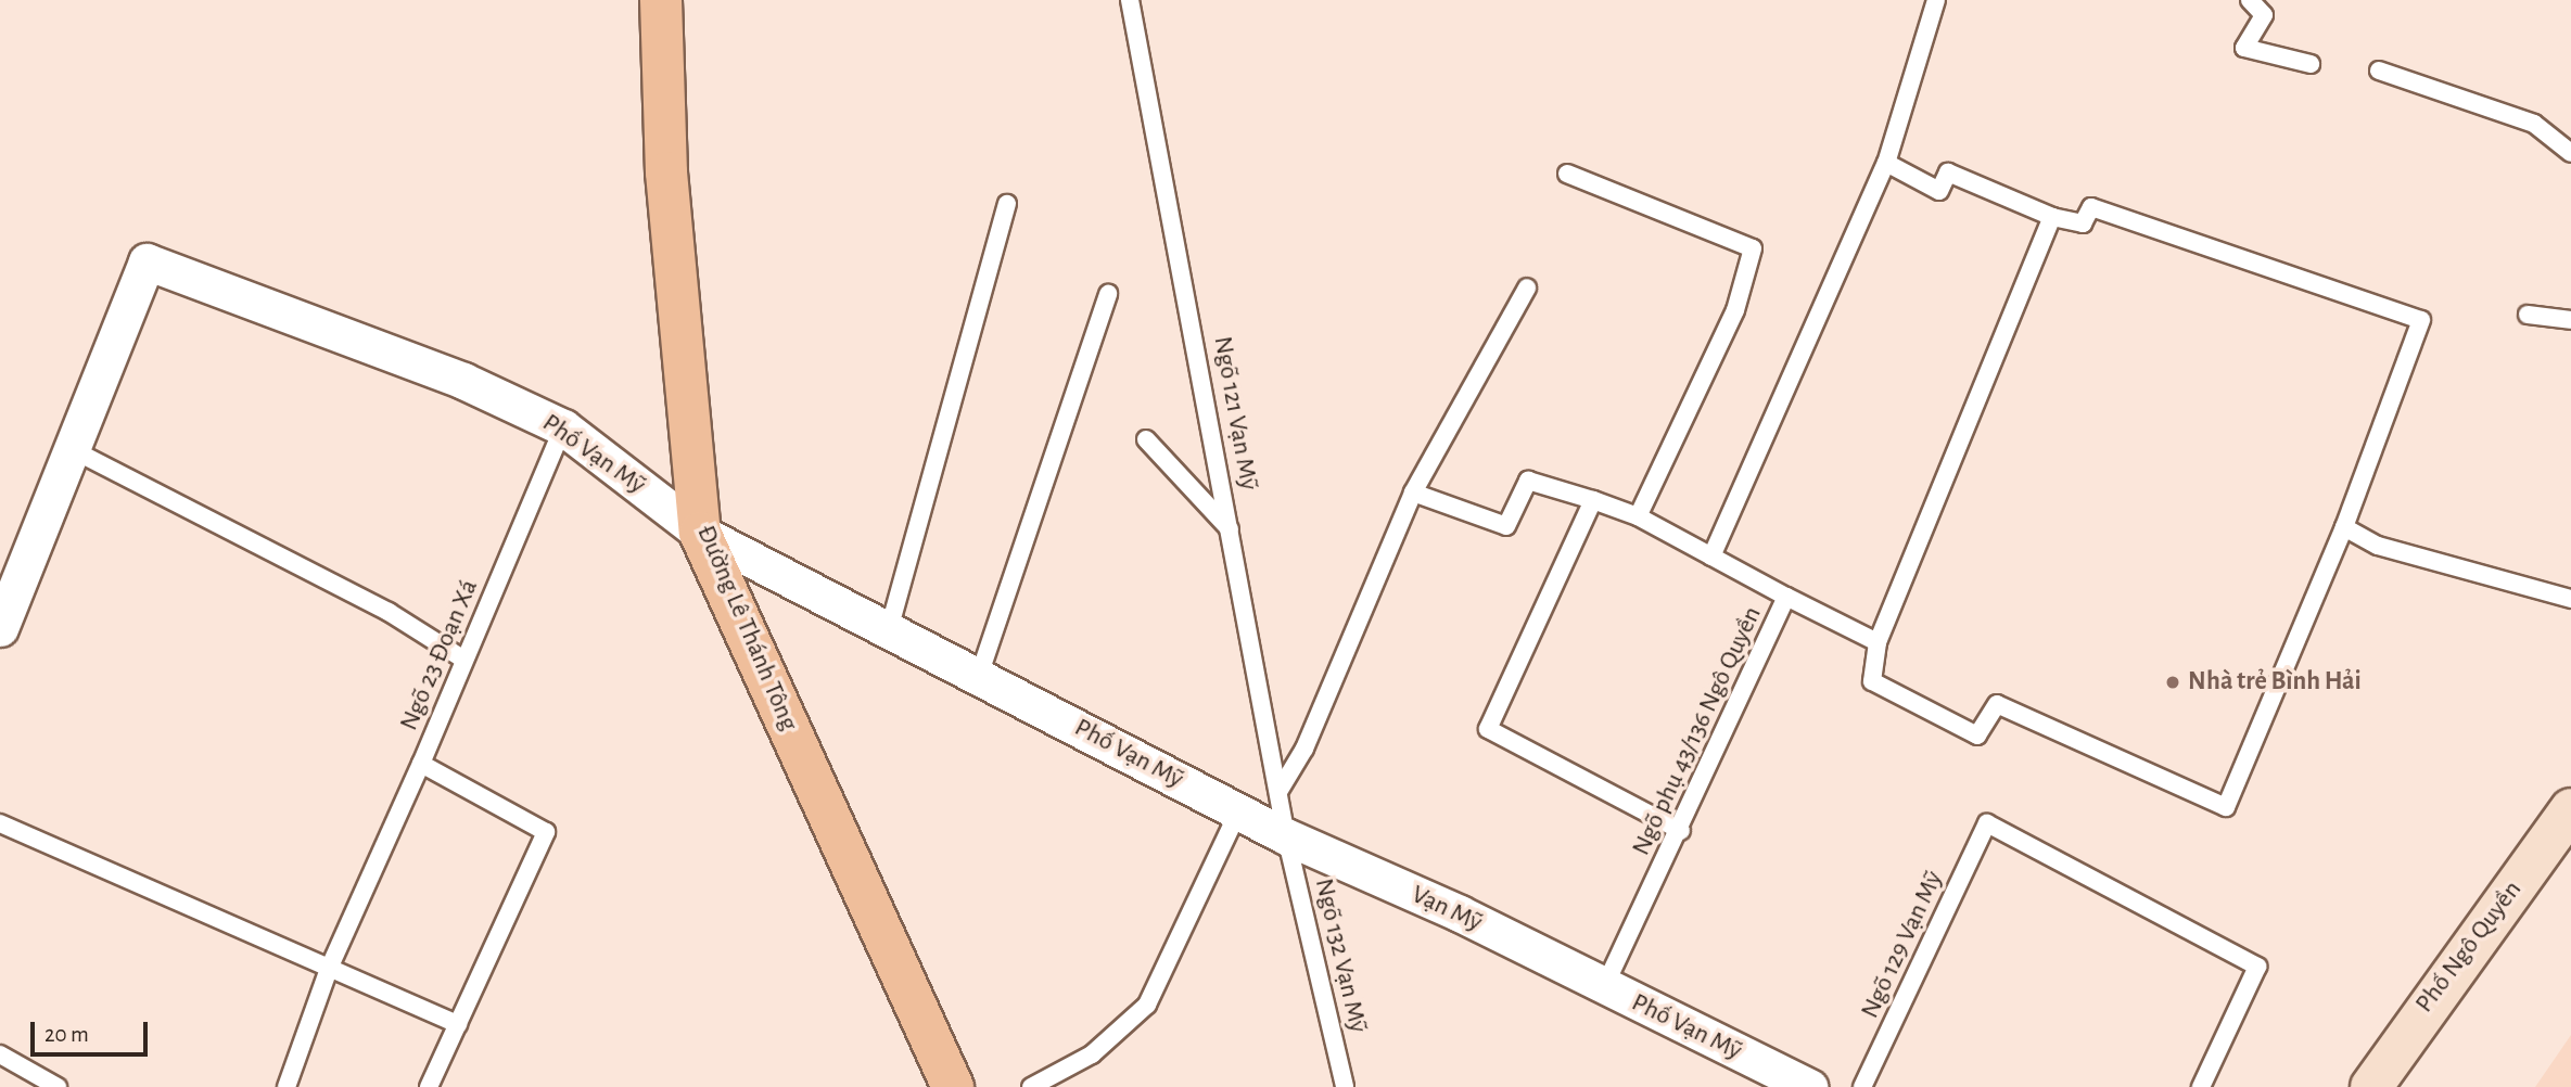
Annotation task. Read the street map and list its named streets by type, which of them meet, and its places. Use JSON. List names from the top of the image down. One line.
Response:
{"streets":{"main road":["Đường Lê Thánh Tông"],"street":["Phố Vạn Mỹ","Vạn Mỹ","Phố Ngô Quyền"],"lane":["Ngõ 121 Vạn Mỹ","Ngõ 23 Đoạn Xá","Ngõ phụ 43/136 Ngô Quyền","Ngõ 129 Vạn Mỹ","Ngõ 132 Vạn Mỹ"]},"crossings":[["Ngõ 121 Vạn Mỹ","Phố Vạn Mỹ"],["Ngõ 121 Vạn Mỹ","Vạn Mỹ"],["Ngõ 121 Vạn Mỹ","Ngõ 132 Vạn Mỹ"],["Phố Vạn Mỹ","Đường Lê Thánh Tông"],["Phố Vạn Mỹ","Ngõ 23 Đoạn Xá"],["Phố Vạn Mỹ","Ngõ phụ 43/136 Ngô Quyền"],["Phố Vạn Mỹ","Vạn Mỹ"],["Phố Vạn Mỹ","Ngõ 132 Vạn Mỹ"],["Ngõ phụ 43/136 Ngô Quyền","Vạn Mỹ"],["Vạn Mỹ","Ngõ 132 Vạn Mỹ"]],"places":["Nhà trẻ Bình Hải"],"scale_bar":"20 m"}
